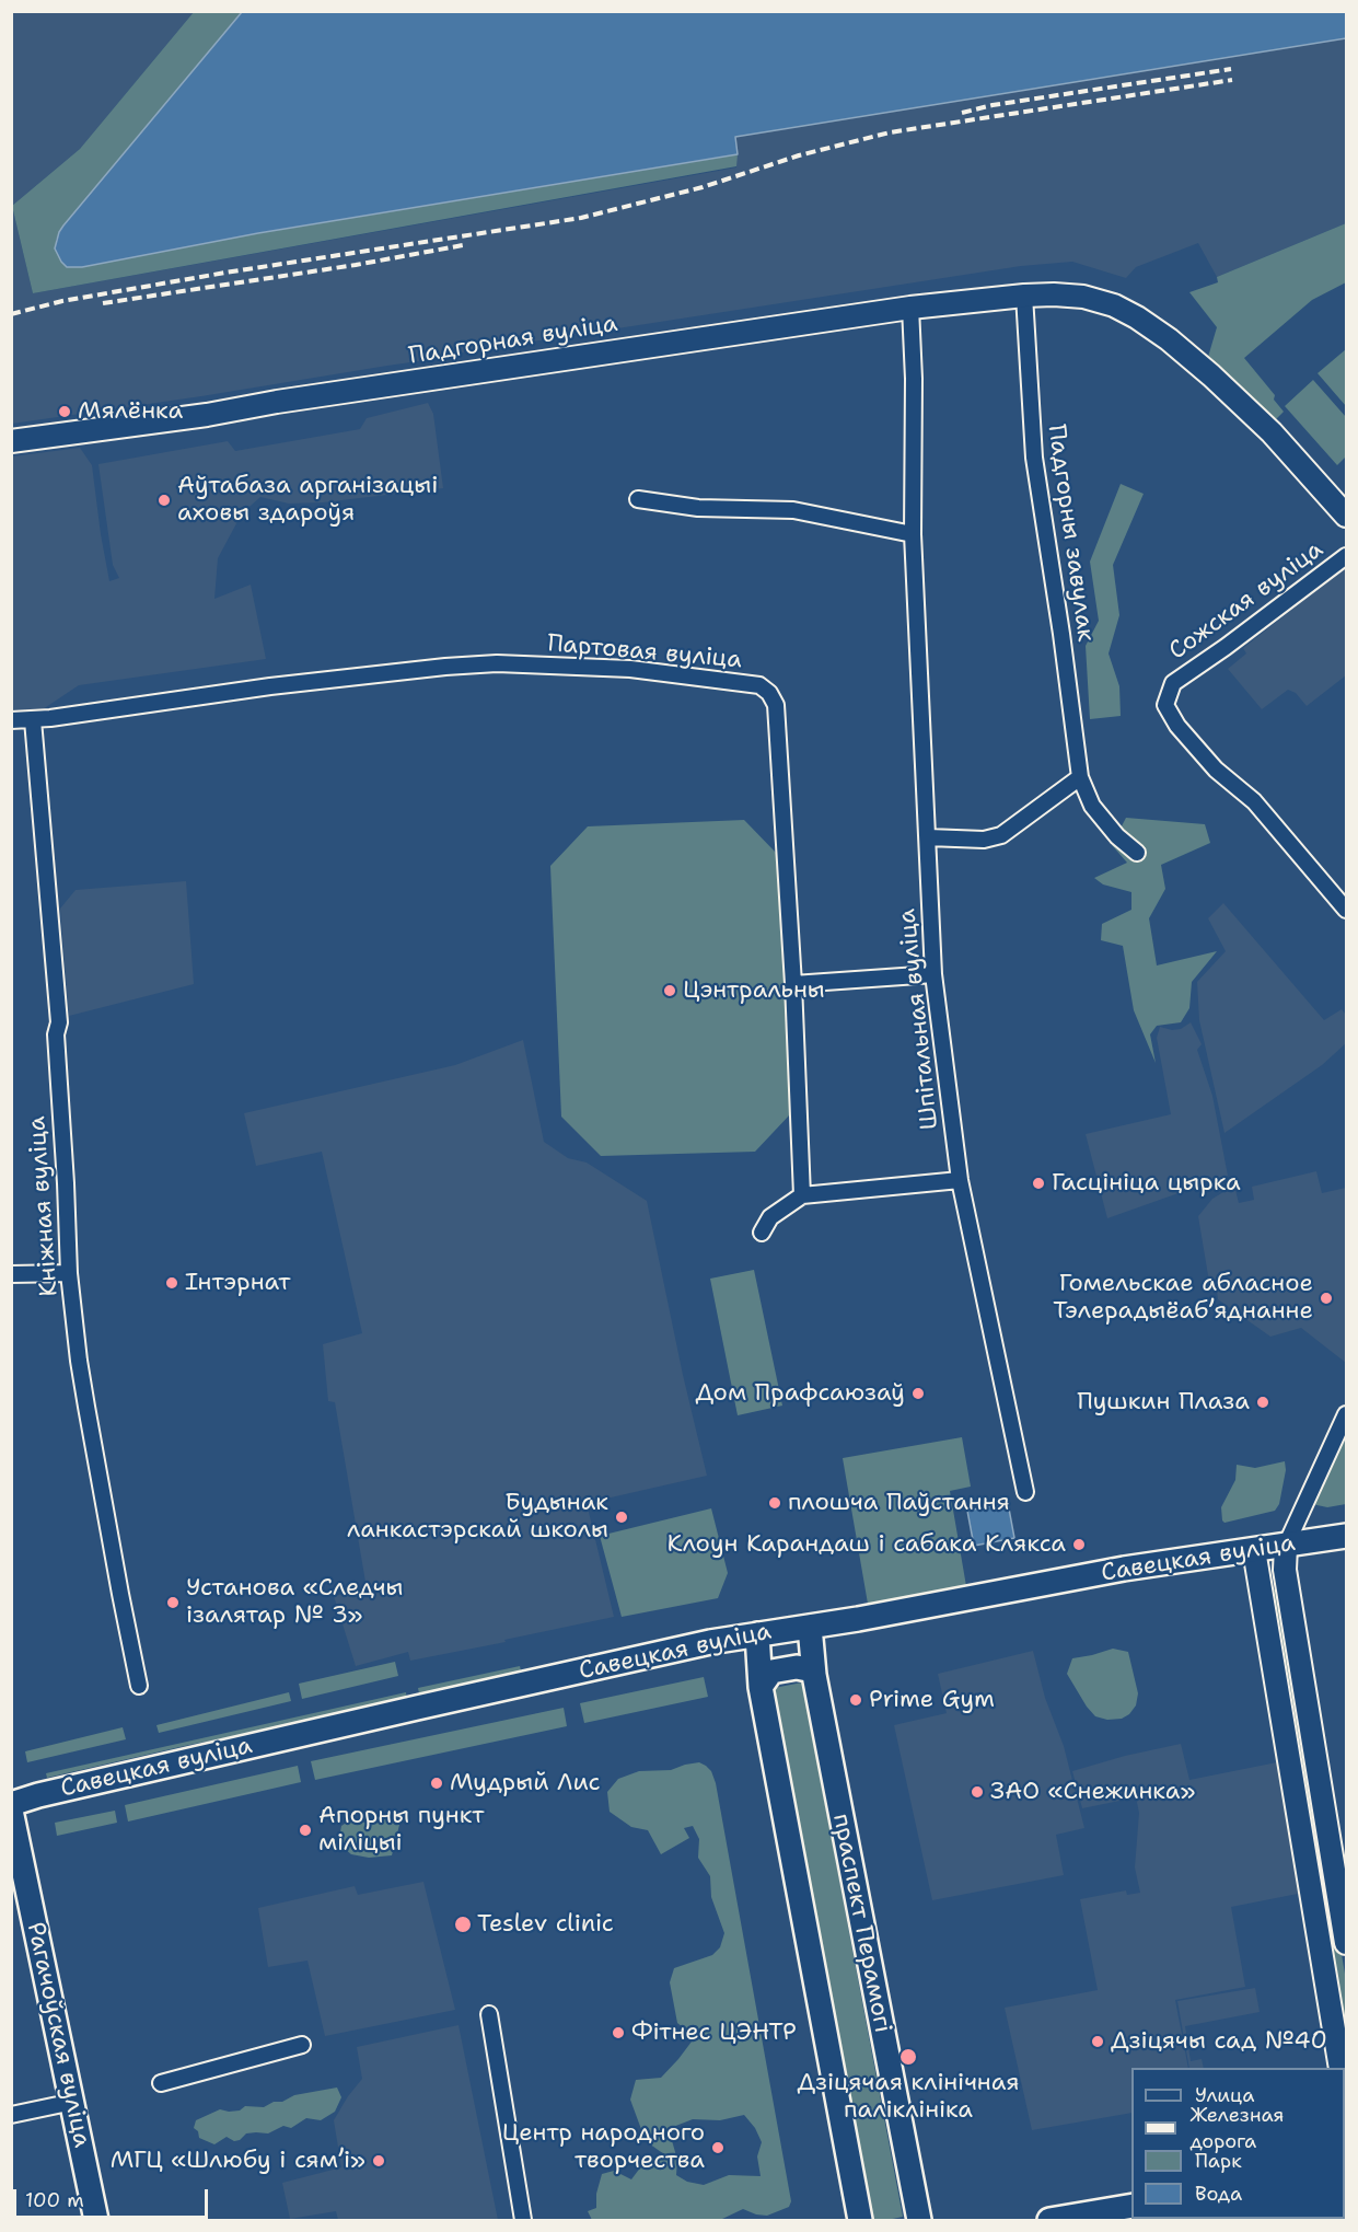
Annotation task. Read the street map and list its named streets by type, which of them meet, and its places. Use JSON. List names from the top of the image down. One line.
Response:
{"streets":{"main road":["Савецкая вуліца","праспект Перамогі","Рагачоўская вуліца"],"street":["Падгорная вуліца","Падгорны завулак","Сожская вуліца","Партовая вуліца","Шпітальная вуліца","Кніжная вуліца"]},"crossings":[["Падгорная вуліца","Падгорны завулак"],["Падгорная вуліца","Шпітальная вуліца"],["Партовая вуліца","Кніжная вуліца"],["Савецкая вуліца","праспект Перамогі"]],"places":["Мялёнка","Аўтабаза арганізацыі аховы здароўя","Цэнтральны","Гасцініца цырка","Інтэрнат","Гомельскае абласное Тэлерадыёабʼяднанне","Дом Прафсаюзаў","Пушкин Плаза","плошча Паўстання","Будынак ланкастэрскай школы","Клоун Карандаш і сабака Клякса","Установа «Следчы ізалятар № 3»","Prime Gym","Мудрый Лис","ЗАО «Снежинка»","Апорны пункт міліцыі","Teslev clinic","Фітнес ЦЭНТР","Дзіцячы сад №40","Дзіцячая клінічная паліклініка","Центр народного творчества","МГЦ «Шлюбу і сямʼі»"],"legend":["Улица","Железная дорога","Парк","Вода"],"scale_bar":"100 m"}
